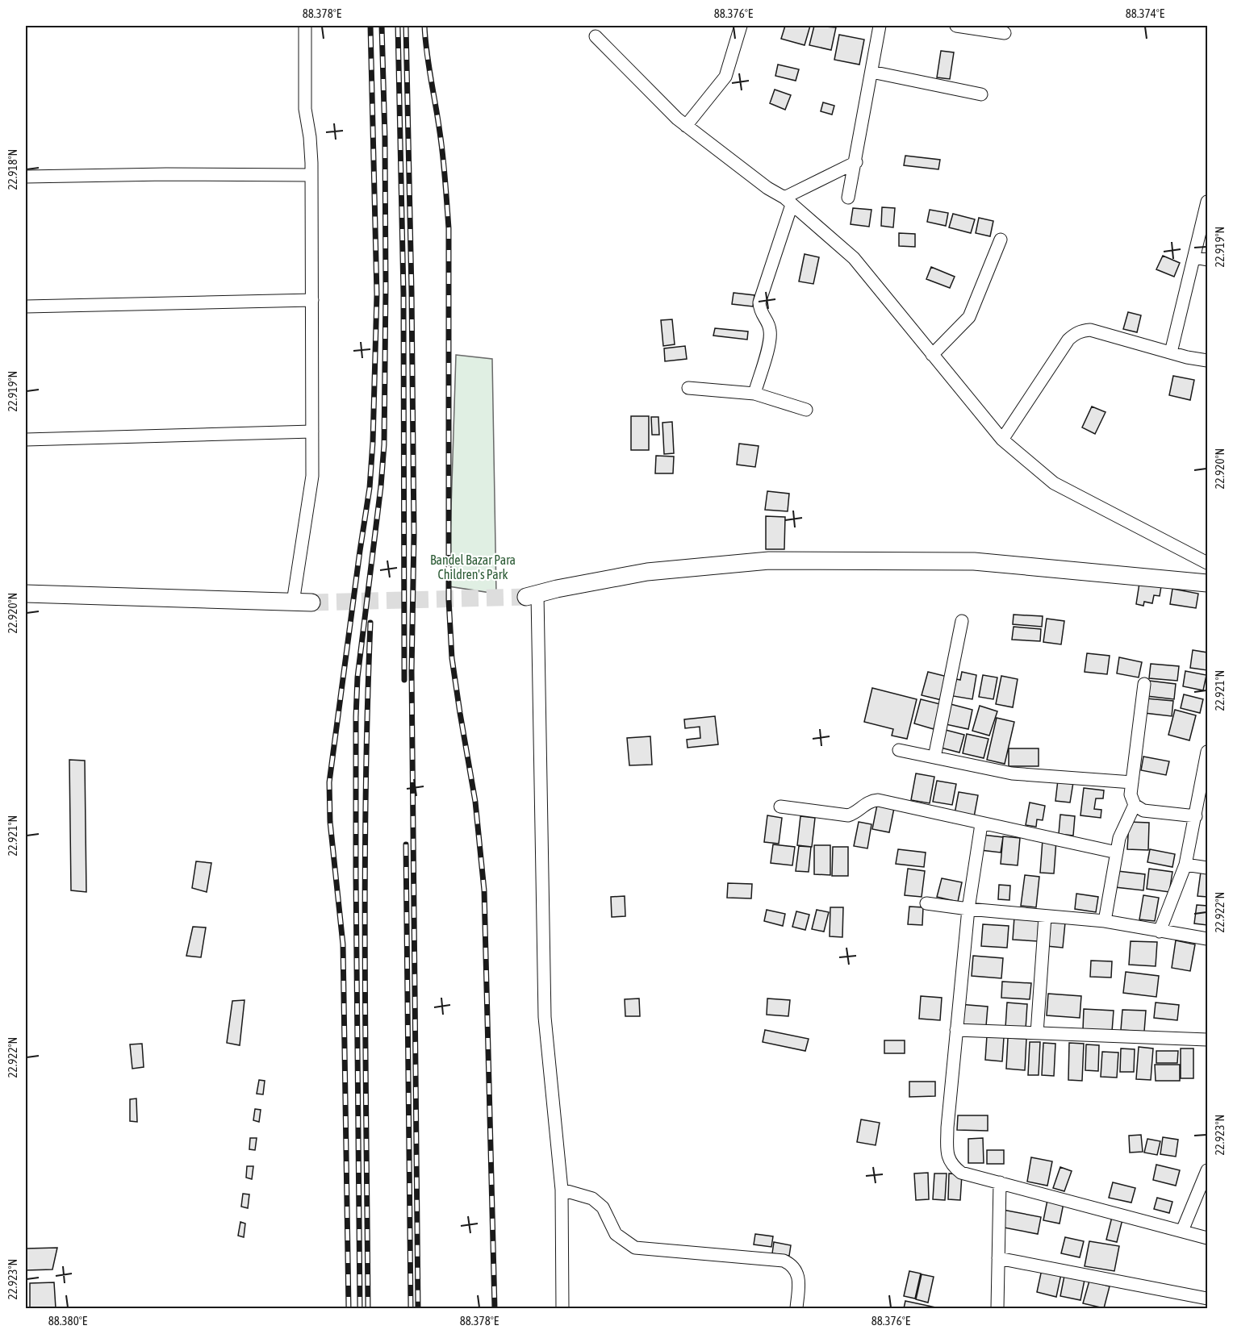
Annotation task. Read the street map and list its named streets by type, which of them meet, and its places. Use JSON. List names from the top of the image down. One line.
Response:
{"parks":["Bandel Bazar Para Children's Park"],"coordinates":["88.378°E","88.376°E","88.374°E","22.918°N","22.919°N","22.920°N","22.921°N","22.922°N","22.923°N","88.380°E"]}
